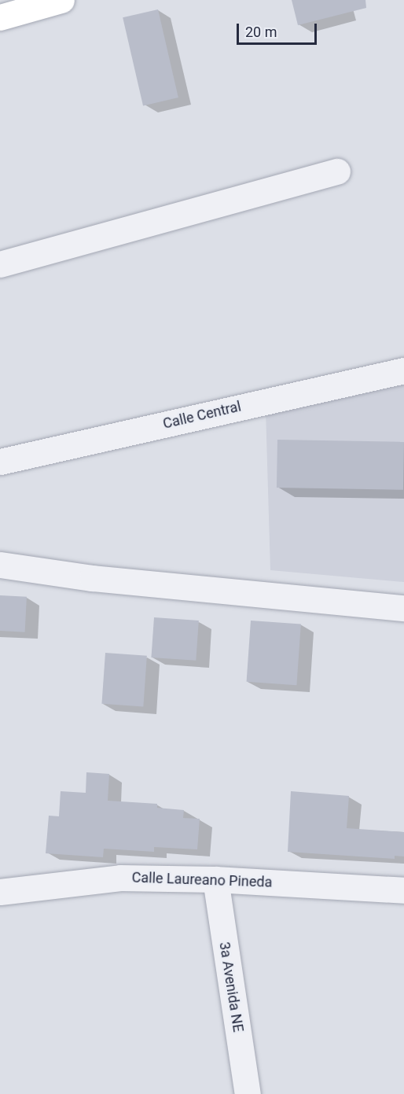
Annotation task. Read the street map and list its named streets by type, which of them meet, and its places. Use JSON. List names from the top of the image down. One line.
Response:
{"streets":{"street":["Calle Central","Calle Laureano Pineda","3a Avenida NE"]},"crossings":[["Calle Laureano Pineda","3a Avenida NE"]],"scale_bar":"20 m"}
